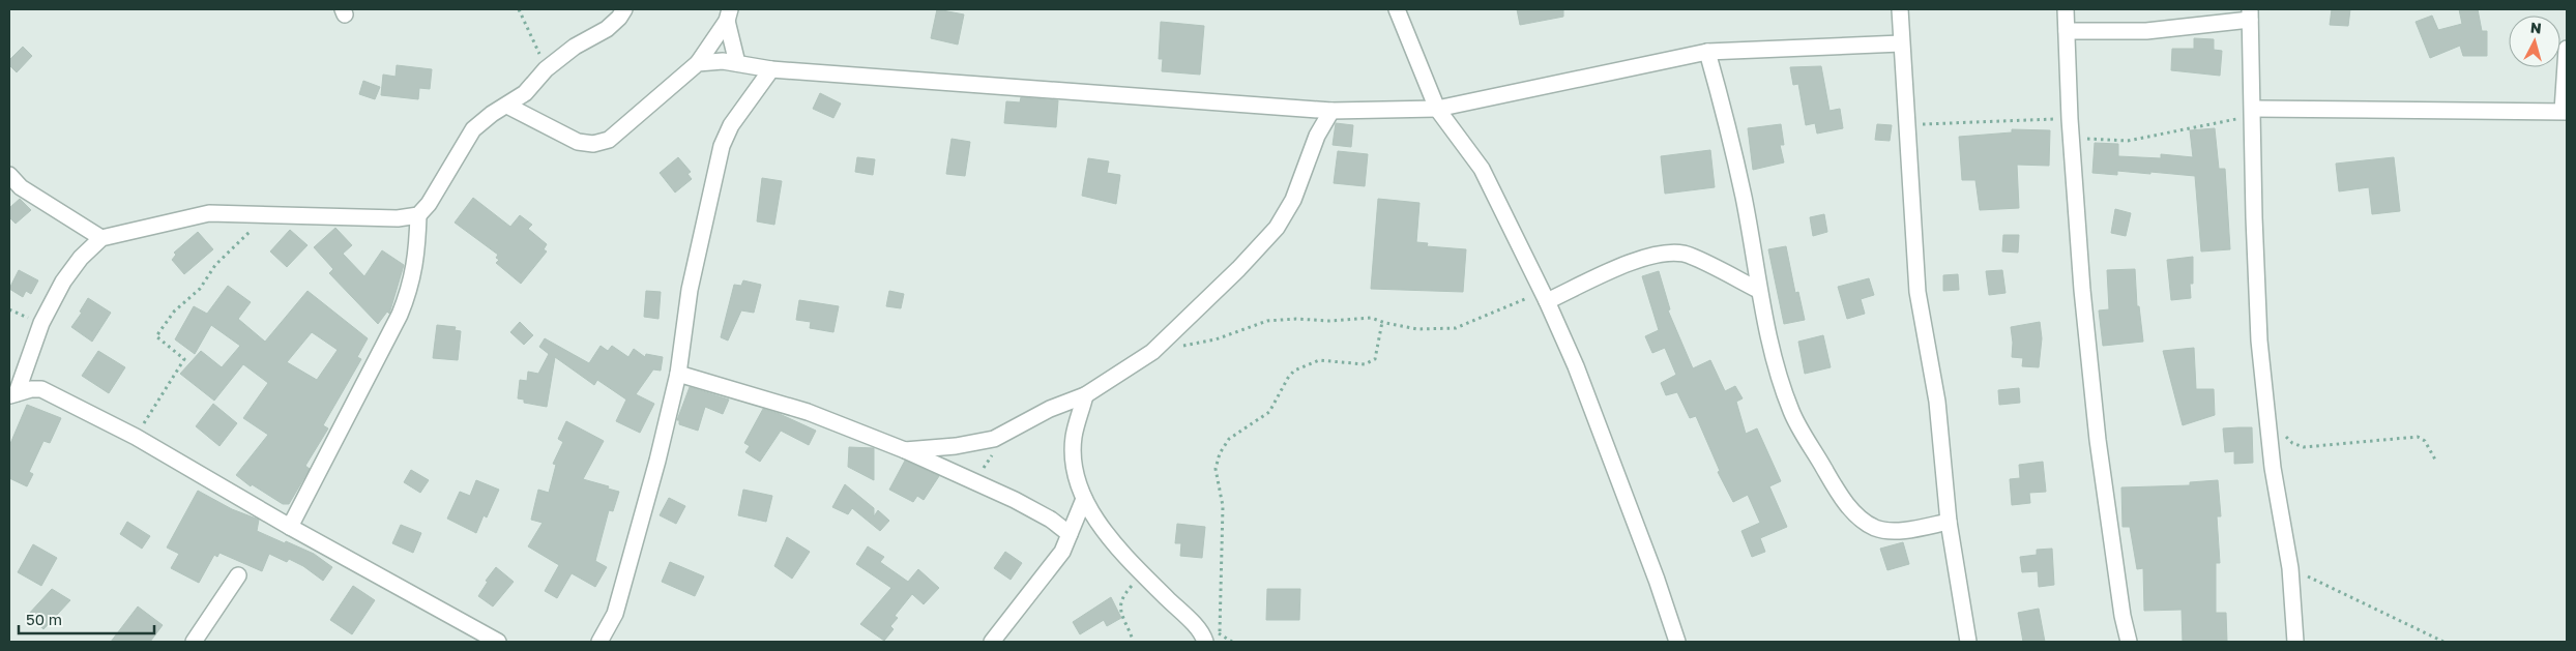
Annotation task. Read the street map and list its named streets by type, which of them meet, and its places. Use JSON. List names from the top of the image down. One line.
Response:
{"scale_bar":"50 m","north":"top"}
